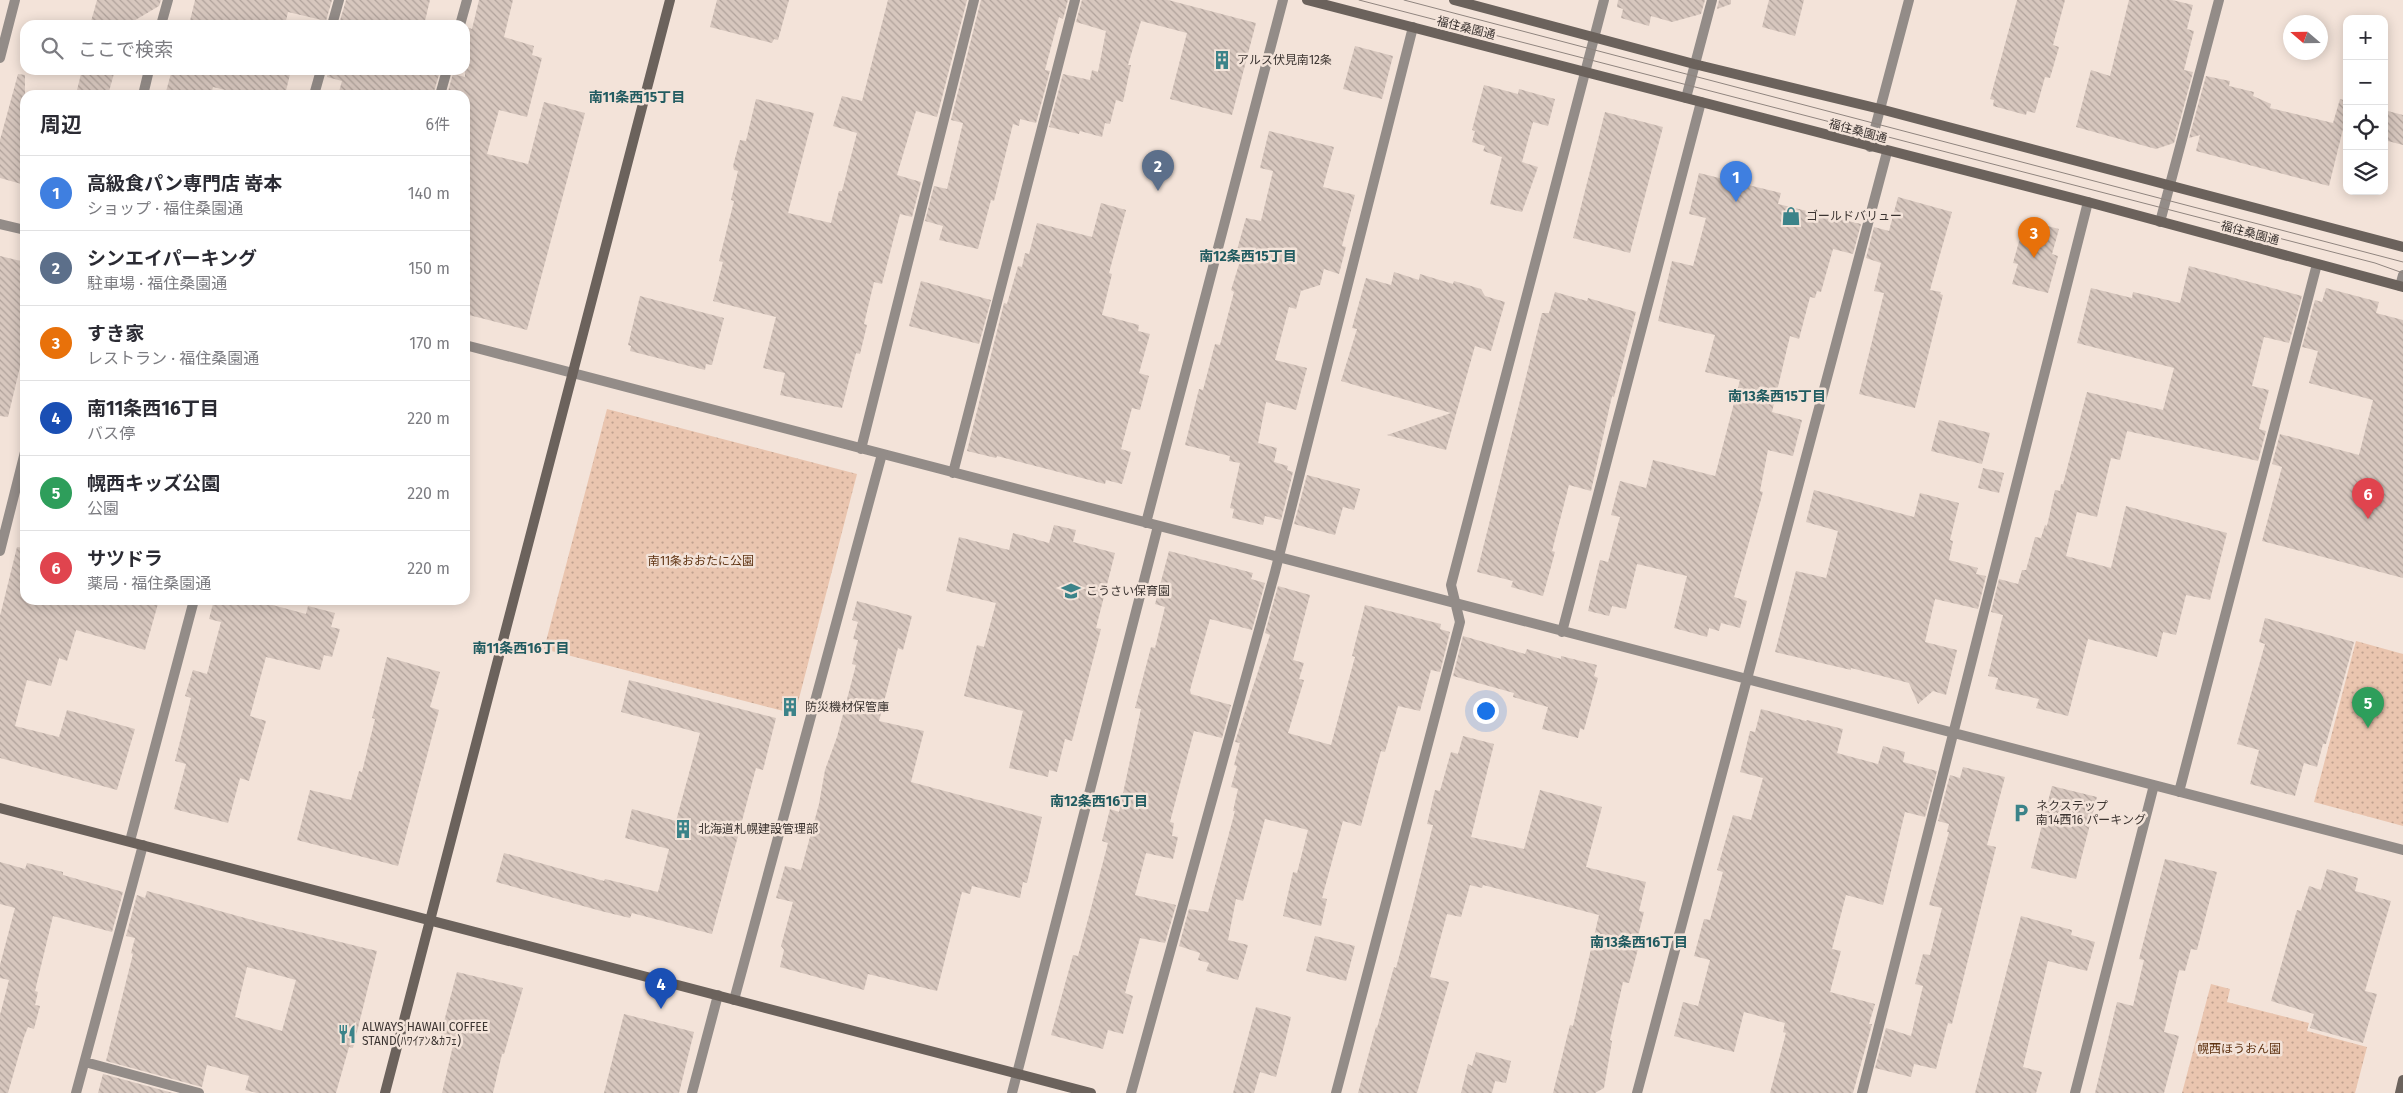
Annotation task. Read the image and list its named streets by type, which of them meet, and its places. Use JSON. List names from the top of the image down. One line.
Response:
{"streets":{"street":["福住桑園通"]},"districts":["南11条西15丁目","南12条西15丁目","南13条西15丁目","南11条西16丁目","南12条西16丁目","南13条西16丁目"],"parks":["南11条おおたに公園","幌西ほうおん園"],"places":{"building":["アルス伏見南12条","防災機材保管庫","北海道札幌建設管理部"],"shop":["ゴールドバリュー"],"school or university":["こうさい保育園"],"parking":["ネクステップ 南14西16 パーキング"],"restaurant":["ALWAYS HAWAII COFFEE STAND(ﾊﾜｲｱﾝ&ｶﾌｪ)"]},"north":"left","page":{"map_buttons":["+","−"],"search":"ここで検索","heading":["周辺","6件"],"pins":["2","1","3","6","5","4"],"list":[{"mark":"1","name":"高級食パン専門店 嵜本","note":"ショップ · 福住桑園通","value":"140 m"},{"mark":"2","name":"シンエイパーキング","note":"駐車場 · 福住桑園通","value":"150 m"},{"mark":"3","name":"すき家","note":"レストラン · 福住桑園通","value":"170 m"},{"mark":"4","name":"南11条西16丁目","note":"バス停","value":"220 m"},{"mark":"5","name":"幌西キッズ公園","note":"公園","value":"220 m"},{"mark":"6","name":"サツドラ","note":"薬局 · 福住桑園通","value":"220 m"}]}}
